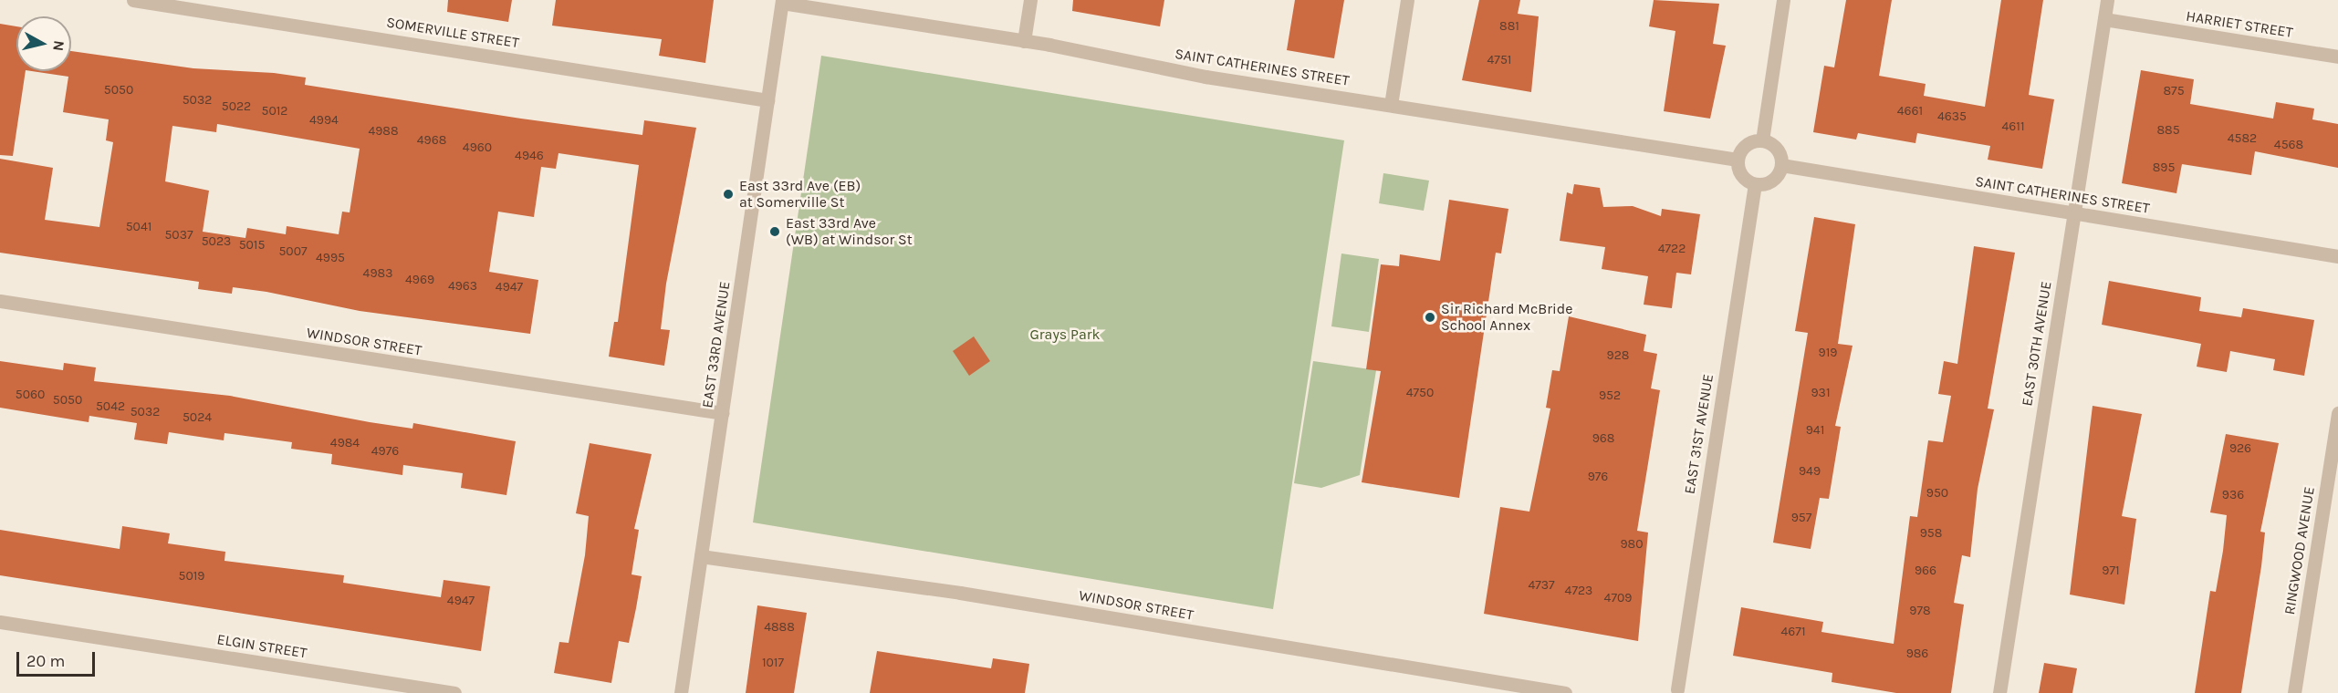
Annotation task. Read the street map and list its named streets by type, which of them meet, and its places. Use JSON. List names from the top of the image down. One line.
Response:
{"streets":{"street":["HARRIET STREET","SOMERVILLE STREET","SAINT CATHERINES STREET","WINDSOR STREET","EAST 30TH AVENUE","EAST 33RD AVENUE","EAST 31ST AVENUE","RINGWOOD AVENUE","ELGIN STREET"]},"crossings":[["HARRIET STREET","EAST 30TH AVENUE"],["SOMERVILLE STREET","EAST 33RD AVENUE"],["SAINT CATHERINES STREET","EAST 30TH AVENUE"],["SAINT CATHERINES STREET","EAST 33RD AVENUE"],["SAINT CATHERINES STREET","EAST 31ST AVENUE"],["WINDSOR STREET","EAST 33RD AVENUE"]],"parks":["Grays Park"],"places":["East 33rd Ave (EB) at Somerville St","East 33rd Ave (WB) at Windsor St","Sir Richard McBride School Annex"],"house_numbers":["881","4751","5050","875","5032","5022","5012","4661","4635","4994","4611","885","4988","4582","4968","4568","4960","4946","895","5041","5037","5023","5015","4722","5007","4995","4983","4969","4963","4947","919","928","4750","931","5060","952","5050","5042","5032","5024","941","968","4984","926","4976","949","976","950","936","957","958","980","966","971","5019","4737","4723","4709","4947","978","4888","4671","986","1017"],"scale_bar":"20 m","north":"right"}
